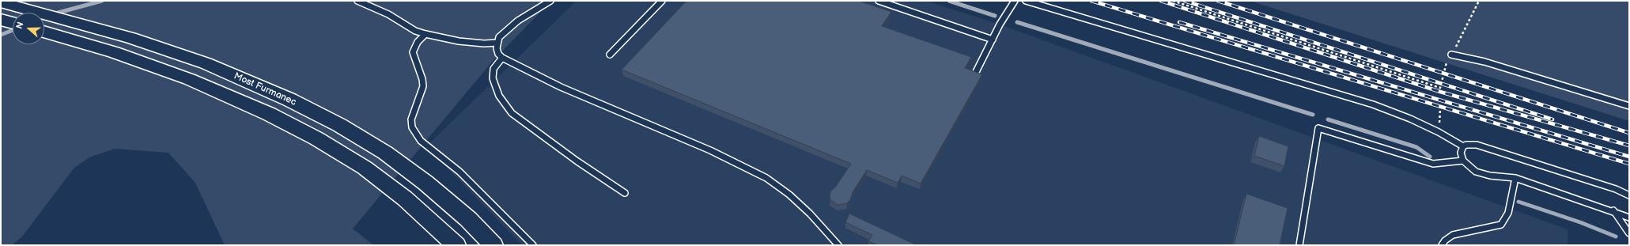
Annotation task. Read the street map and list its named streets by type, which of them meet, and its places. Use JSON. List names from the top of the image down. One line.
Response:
{"streets":{"highway":["Most Furmanec"]},"north":"left"}
